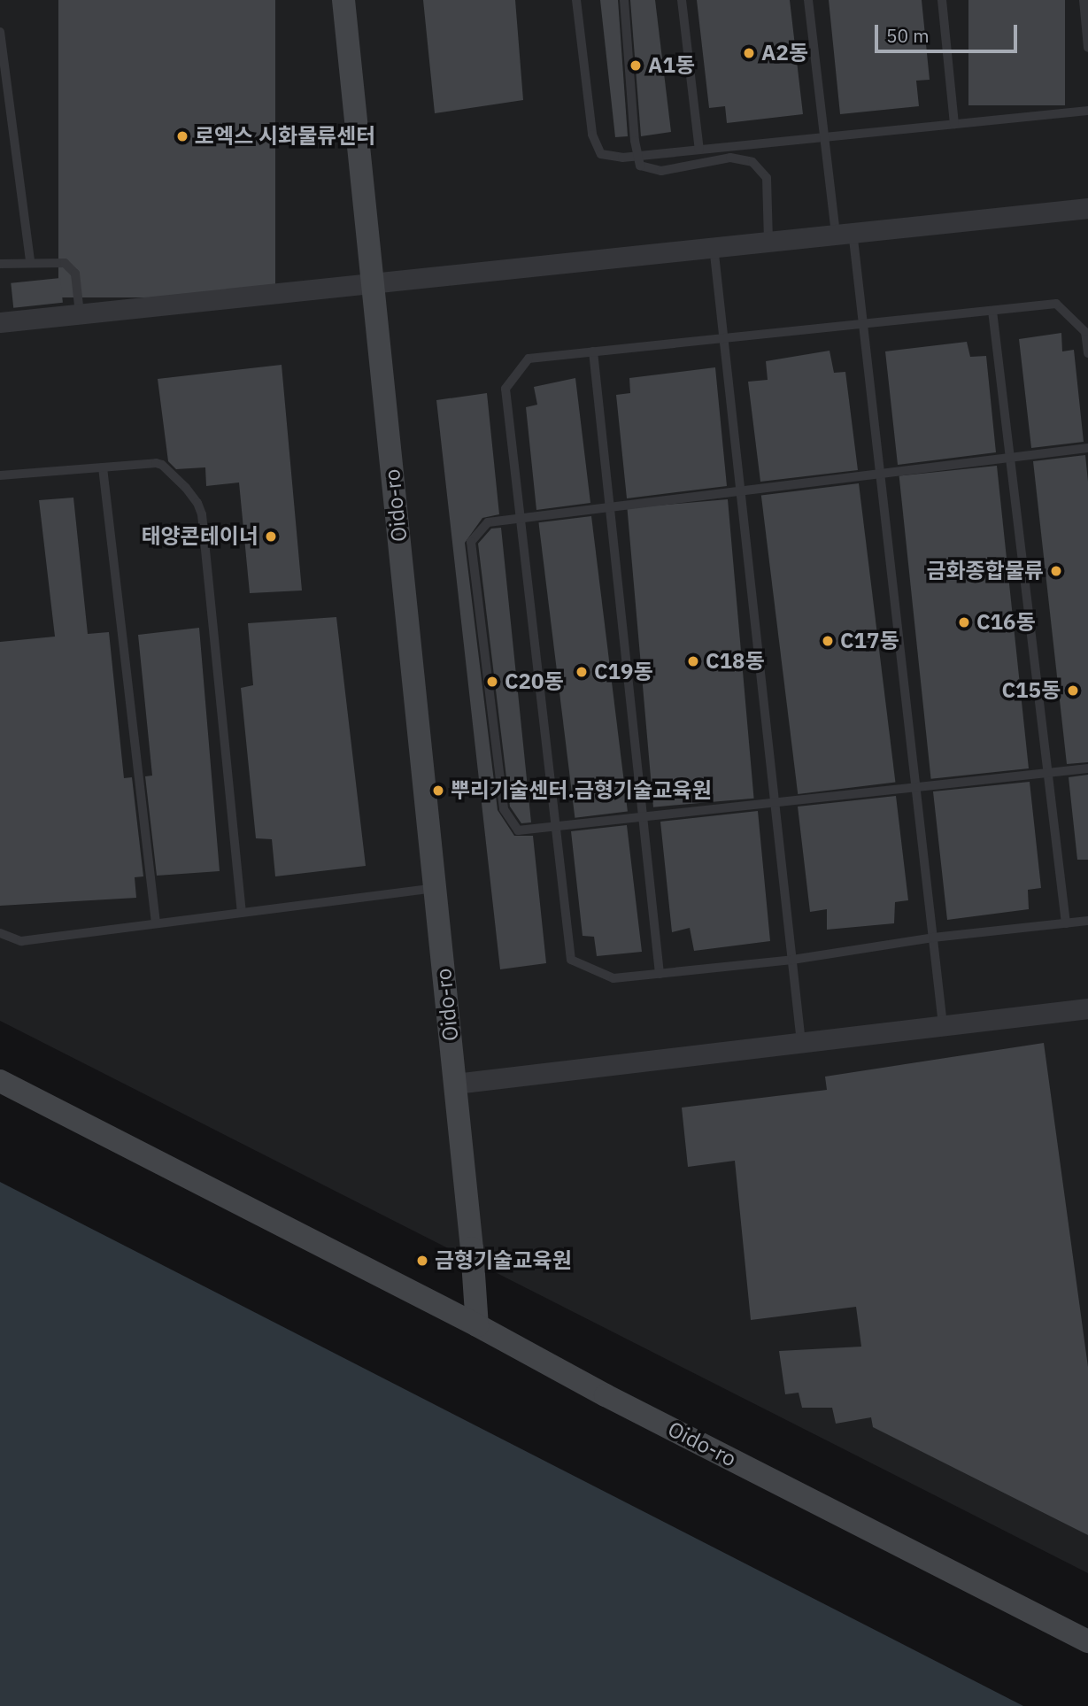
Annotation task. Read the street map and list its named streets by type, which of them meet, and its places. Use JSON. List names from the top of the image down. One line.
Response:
{"streets":{"main road":["Oido-ro"]},"places":["A2동","A1동","로엑스 시화물류센터","태양콘테이너","금화종합물류","C16동","C17동","C18동","C19동","C20동","C15동","뿌리기술센터.금형기술교육원","금형기술교육원"],"scale_bar":"50 m"}
